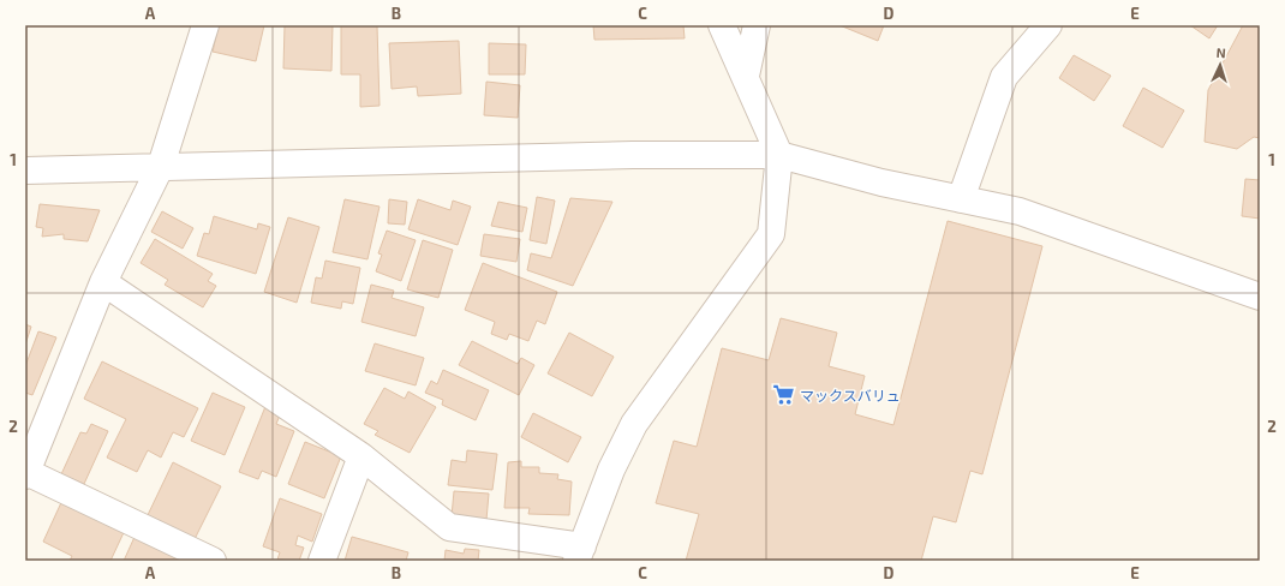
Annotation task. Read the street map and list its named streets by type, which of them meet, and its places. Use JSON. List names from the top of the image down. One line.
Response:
{"places":{"supermarket":["マックスバリュ"]},"north":"top","grid":{"columns":["A","B","C","D","E"],"rows":["1","2"]}}
